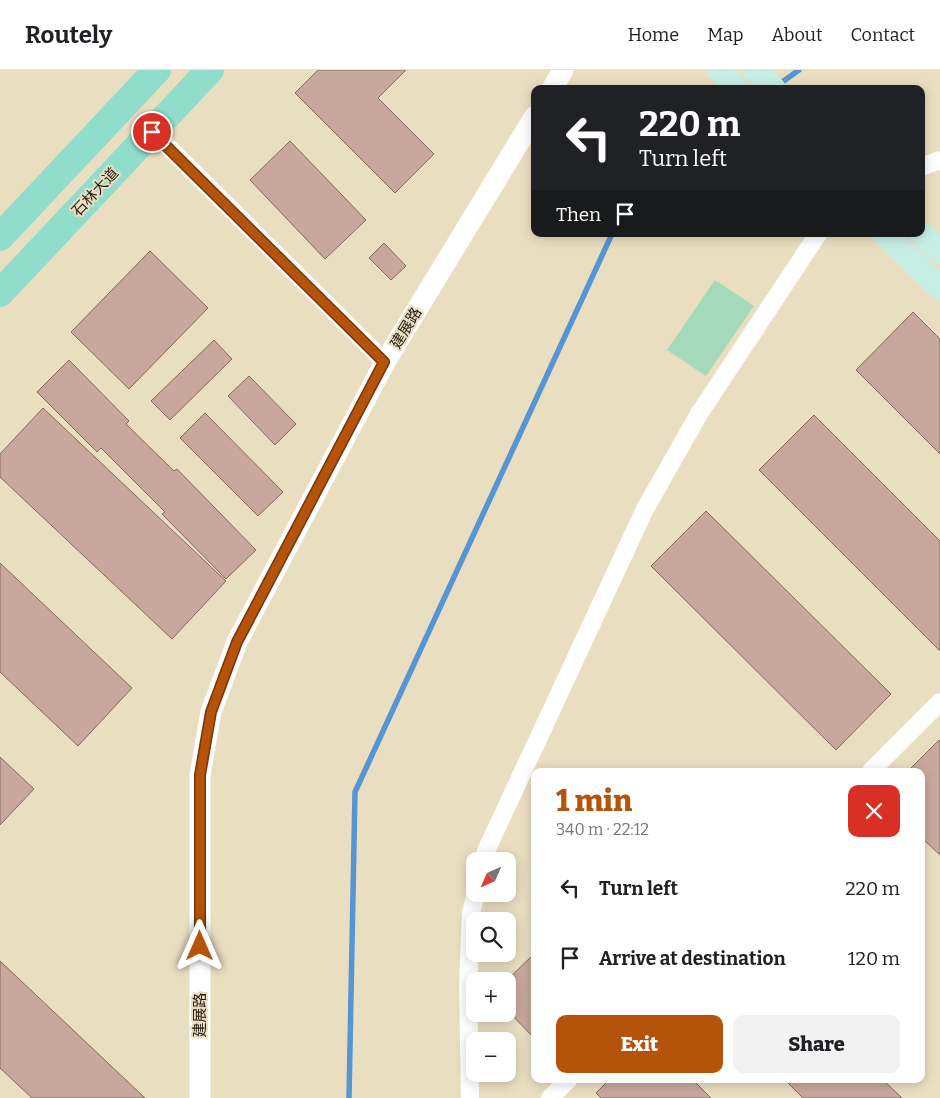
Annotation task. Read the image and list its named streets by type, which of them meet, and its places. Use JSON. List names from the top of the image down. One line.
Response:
{"streets":{"main road":["石林大道"],"street":["建展路"]},"north":"bottom left","page":{"header":"Routely","nav":["Home","Map","About","Contact"],"turn":["220 m","Turn left"],"then":"Then","heading":["1 min","340 m · 22:12"],"map_buttons":["+","−"],"list":[{"name":"Turn left","value":"220 m"},{"name":"Arrive at destination","value":"120 m"}],"buttons":["Exit","Share"]}}
